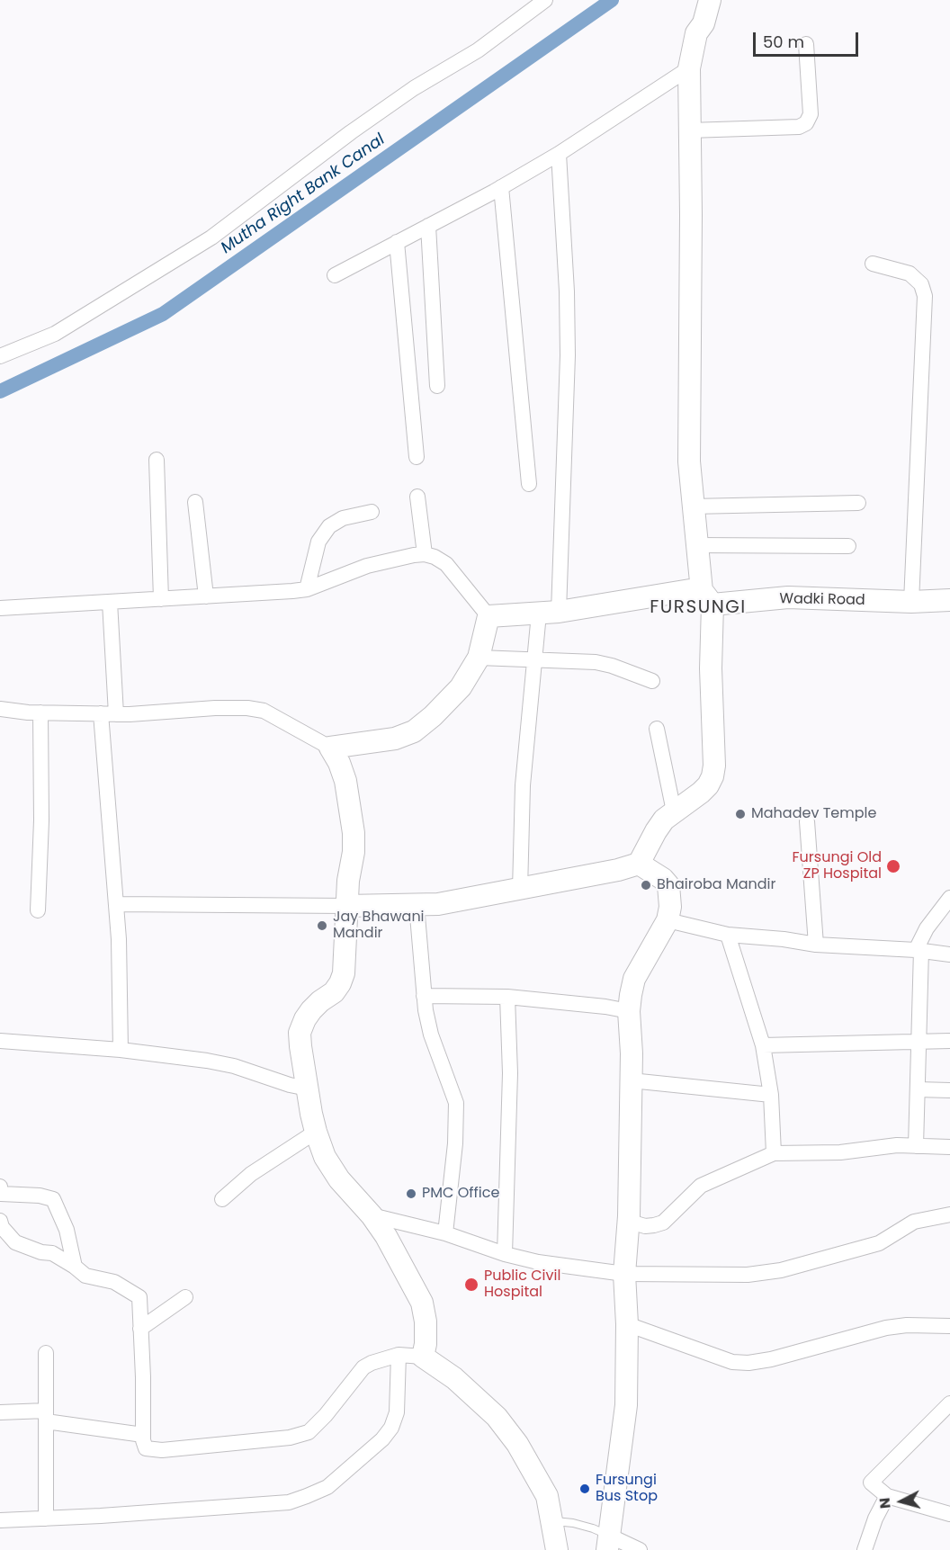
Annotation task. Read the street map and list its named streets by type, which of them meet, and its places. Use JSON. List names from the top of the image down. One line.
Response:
{"streets":{"street":["Wadki Road"]},"districts":["FURSUNGI"],"water":["Mutha Right Bank Canal"],"places":["Mahadev Temple","Fursungi Old ZP Hospital","Bhairoba Mandir","Jay Bhawani Mandir","PMC Office","Public Civil Hospital","Fursungi Bus Stop"],"scale_bar":"50 m","north":"left"}
